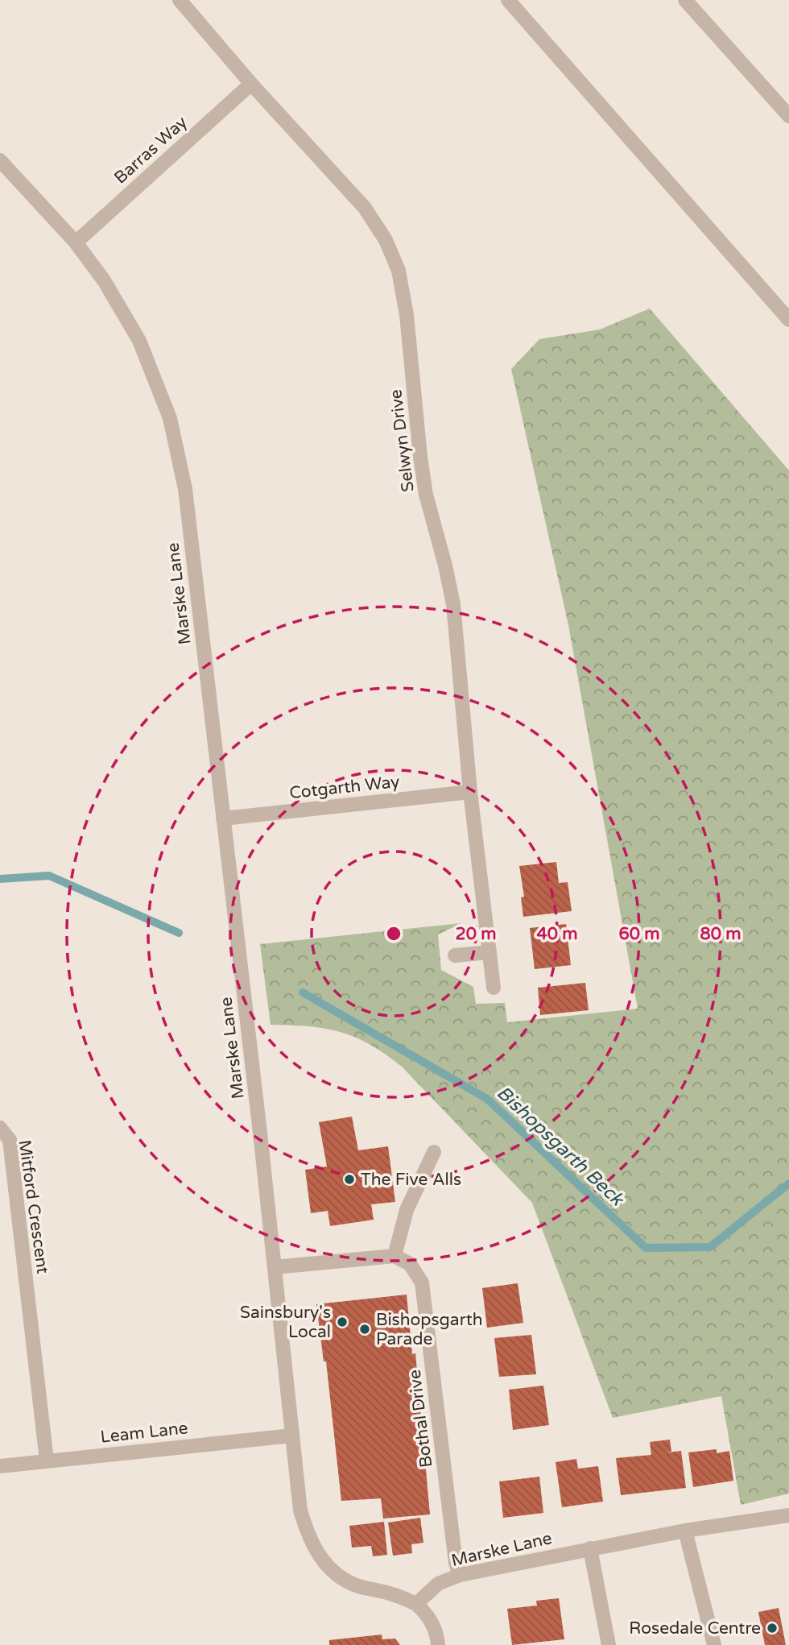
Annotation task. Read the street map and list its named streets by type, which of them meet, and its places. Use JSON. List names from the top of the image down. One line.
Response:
{"streets":{"street":["Barras Way","Selwyn Drive","Marske Lane","Cotgarth Way","Mitford Crescent","Bothal Drive","Leam Lane"]},"crossings":[["Barras Way","Selwyn Drive"],["Barras Way","Marske Lane"],["Selwyn Drive","Cotgarth Way"],["Marske Lane","Cotgarth Way"],["Marske Lane","Bothal Drive"],["Marske Lane","Leam Lane"],["Mitford Crescent","Leam Lane"]],"water":["Bishopsgarth Beck"],"places":["The Five Alls","Sainsbury's Local","Bishopsgarth Parade","Rosedale Centre"],"rings":["20 m","40 m","60 m","80 m"]}
